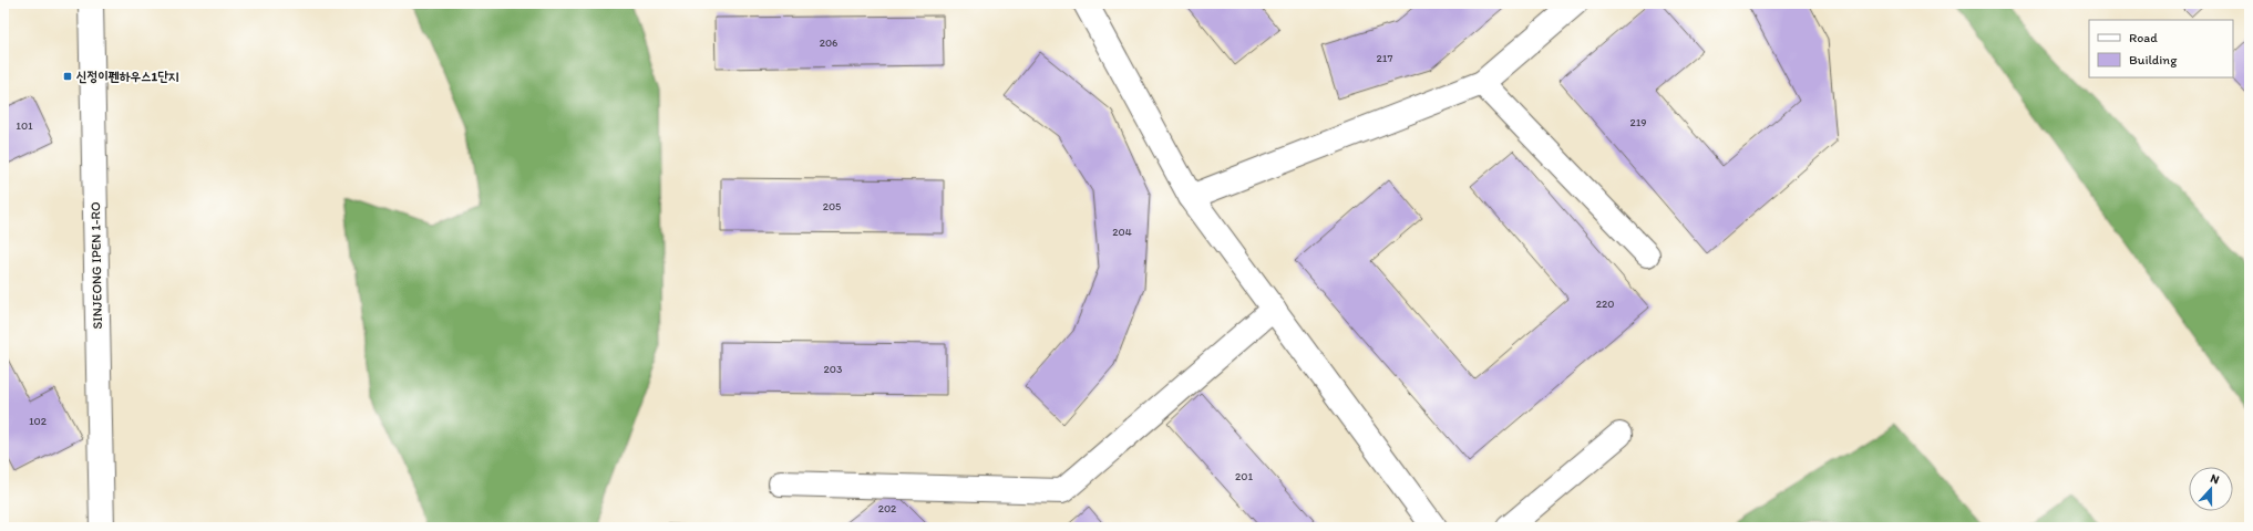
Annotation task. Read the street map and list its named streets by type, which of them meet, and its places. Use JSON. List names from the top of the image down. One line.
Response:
{"streets":{"street":["SINJEONG IPEN 1-RO"]},"places":{"transit":["신정이펜하우스1단지"]},"house_numbers":["206","217","219","101","205","204","220","203","102","201","202"],"legend":["Road","Building"],"north":"top"}
